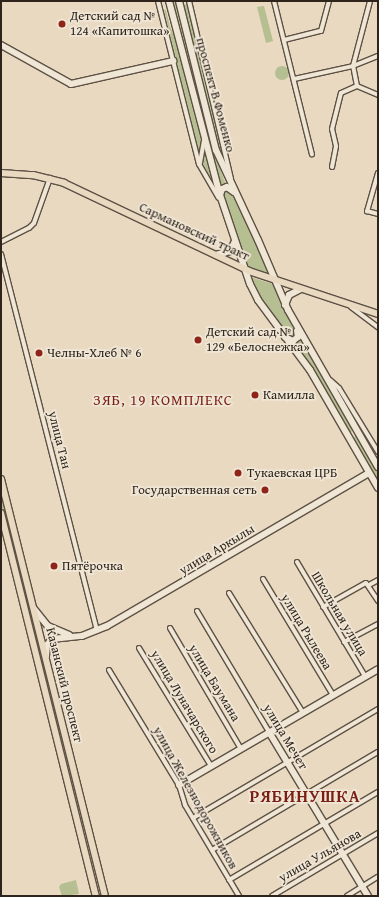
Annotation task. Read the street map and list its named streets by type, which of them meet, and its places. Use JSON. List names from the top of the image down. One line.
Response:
{"streets":{"main road":["проспект В.Фоменко","Сармановский тракт","улица Аркылы","Казанский проспект","улица Мечет"],"street":["улица Тан","Школьная улица","улица Рылеева","улица Баумана","улица Луначарского","улица Железнодорожников","улица Ульянова"]},"crossings":[["проспект В.Фоменко","Сармановский тракт"],["проспект В.Фоменко","улица Аркылы"],["улица Тан","улица Аркылы"],["улица Аркылы","Казанский проспект"],["улица Мечет","улица Ульянова"]],"districts":["ЗЯБ, 19 КОМПЛЕКС","РЯБИНУШКА"],"places":["Детский сад № 124 «Капитошка»","Детский сад № 129 «Белоснежка»","Челны-Хлеб № 6","Камилла","Тукаевская ЦРБ","Государственная сеть","Пятёрочка"]}
